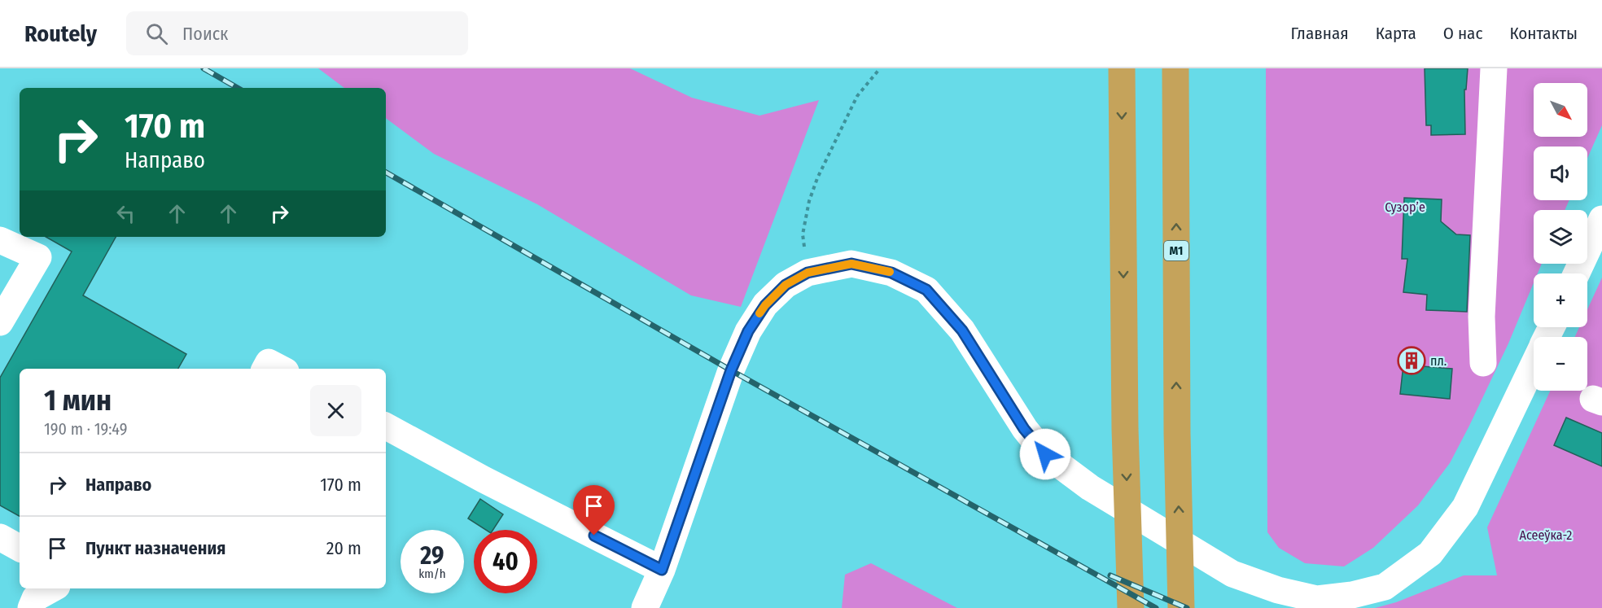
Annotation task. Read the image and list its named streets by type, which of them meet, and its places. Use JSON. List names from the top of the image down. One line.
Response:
{"streets":{"highway":["М1"]},"parks":["Сузорʼе","Асееўка-2"],"places":{"building":["пл."]},"north":"bottom right","page":{"header":"Routely","search":"Поиск","nav":["Главная","Карта","О нас","Контакты"],"map_buttons":["+","−"],"turn":["170 m","Направо"],"heading":["1 мин","190 m · 19:49"],"list":[{"name":"Направо","value":"170 m"},{"name":"Пункт назначения","value":"20 m"}],"speed":"29 km/h","limit":"40"}}
